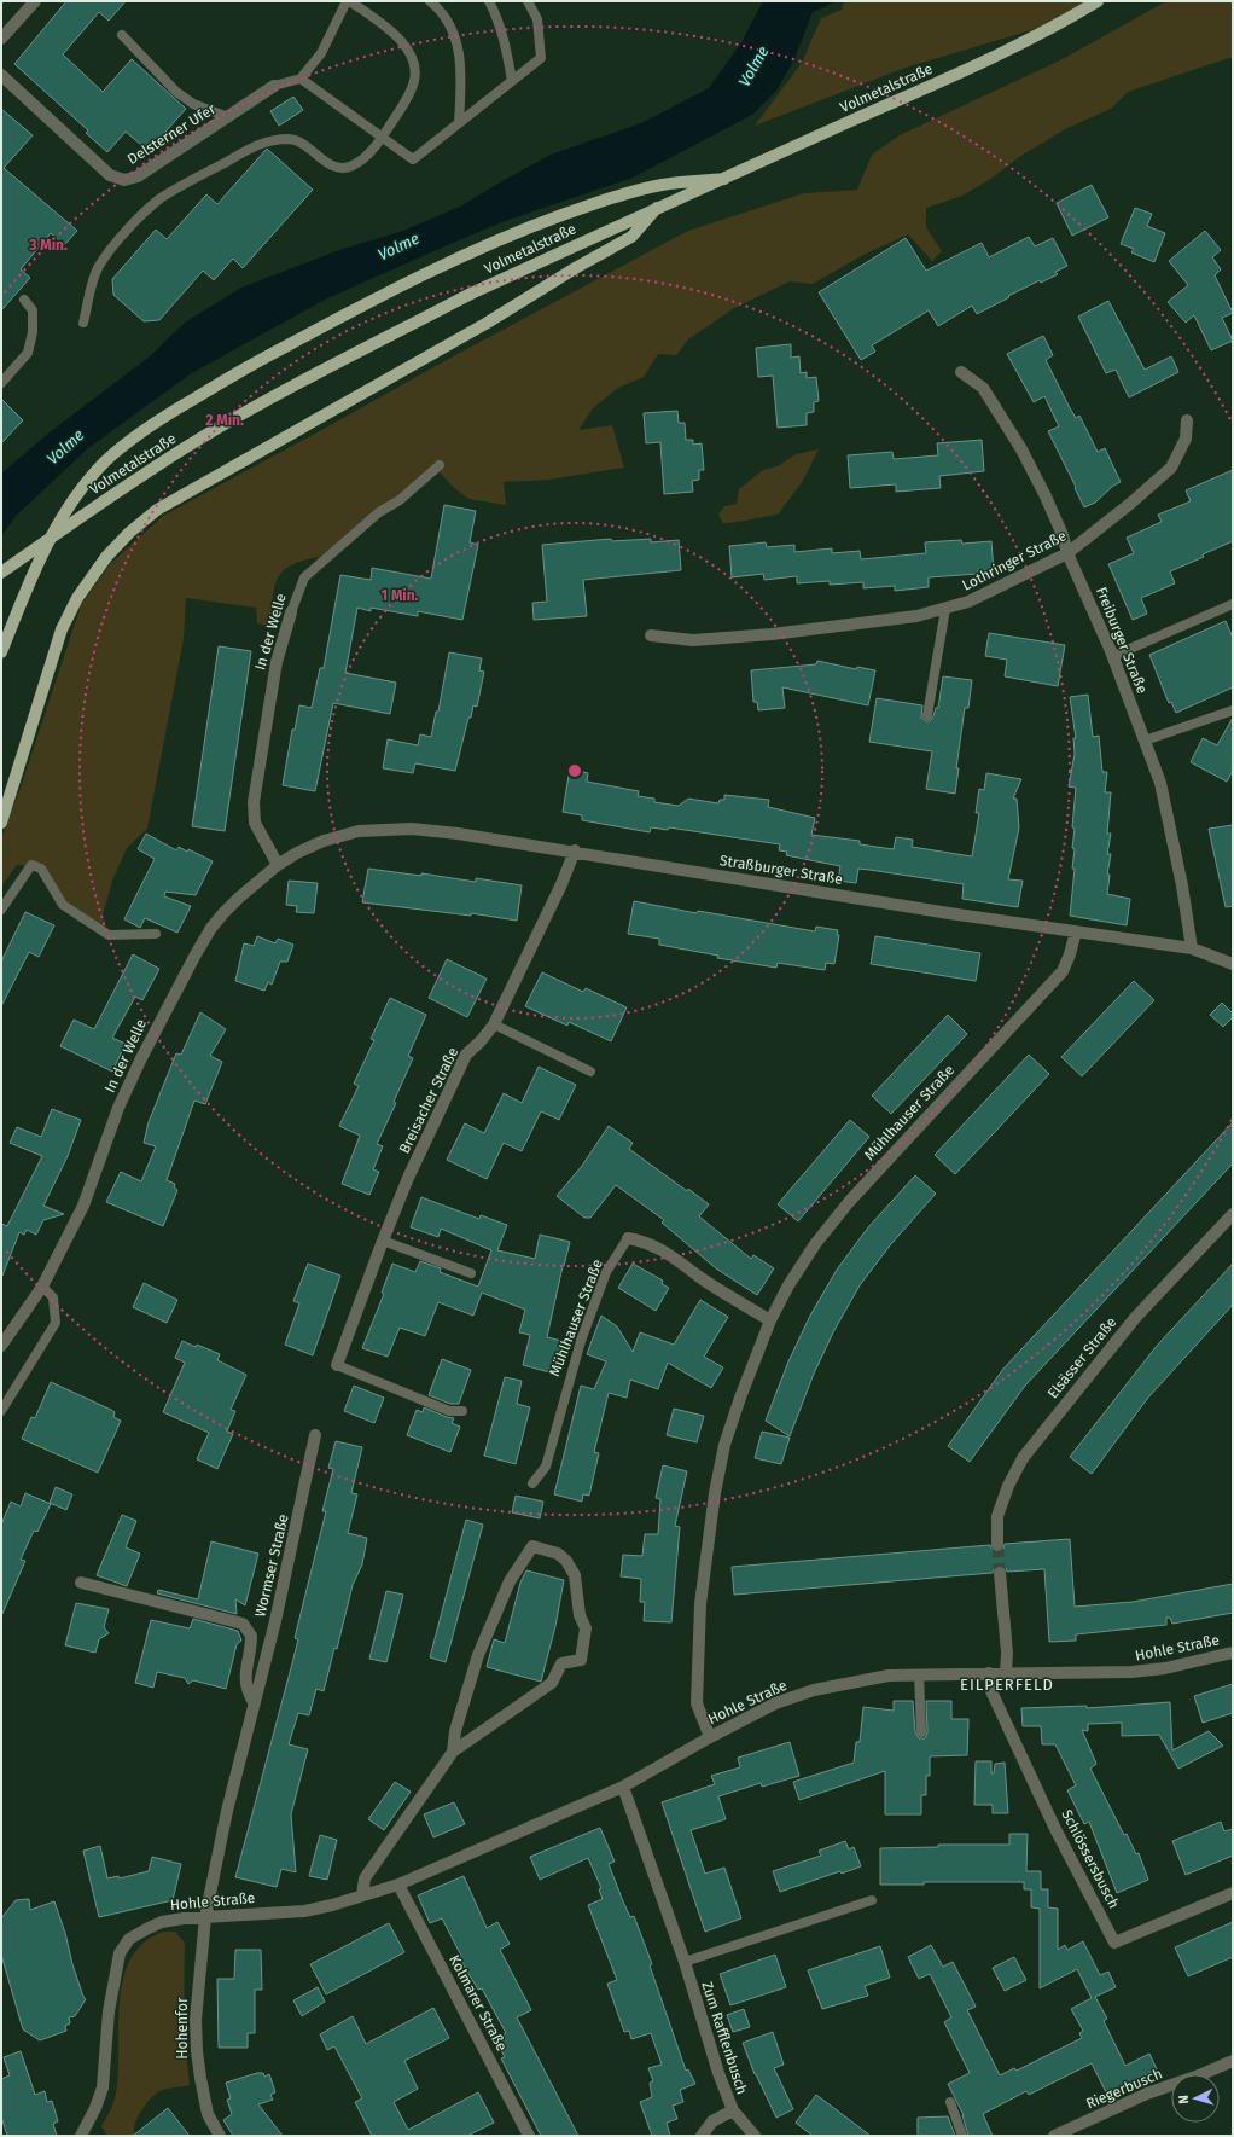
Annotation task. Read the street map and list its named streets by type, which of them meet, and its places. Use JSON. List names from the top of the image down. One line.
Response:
{"streets":{"main road":["Volmetalstraße"],"street":["Delsterner Ufer","Lothringer Straße","In der Welle","Freiburger Straße","Straßburger Straße","Breisacher Straße","Mühlhauser Straße","Elsässer Straße","Wormser Straße","Hohle Straße","Schlössersbusch","Kolmarer Straße","Hohenfor","Zum Rafflenbusch","Riegerbusch"]},"crossings":[["Lothringer Straße","Freiburger Straße"],["In der Welle","Straßburger Straße"],["Freiburger Straße","Straßburger Straße"],["Straßburger Straße","Breisacher Straße"],["Straßburger Straße","Mühlhauser Straße"],["Mühlhauser Straße","Hohle Straße"],["Wormser Straße","Hohle Straße"],["Wormser Straße","Hohenfor"],["Hohle Straße","Schlössersbusch"],["Hohle Straße","Kolmarer Straße"],["Hohle Straße","Hohenfor"],["Hohle Straße","Zum Rafflenbusch"]],"districts":["EILPERFELD"],"water":["Volme"],"north":"left","rings":["3 Min.","2 Min.","1 Min."]}
